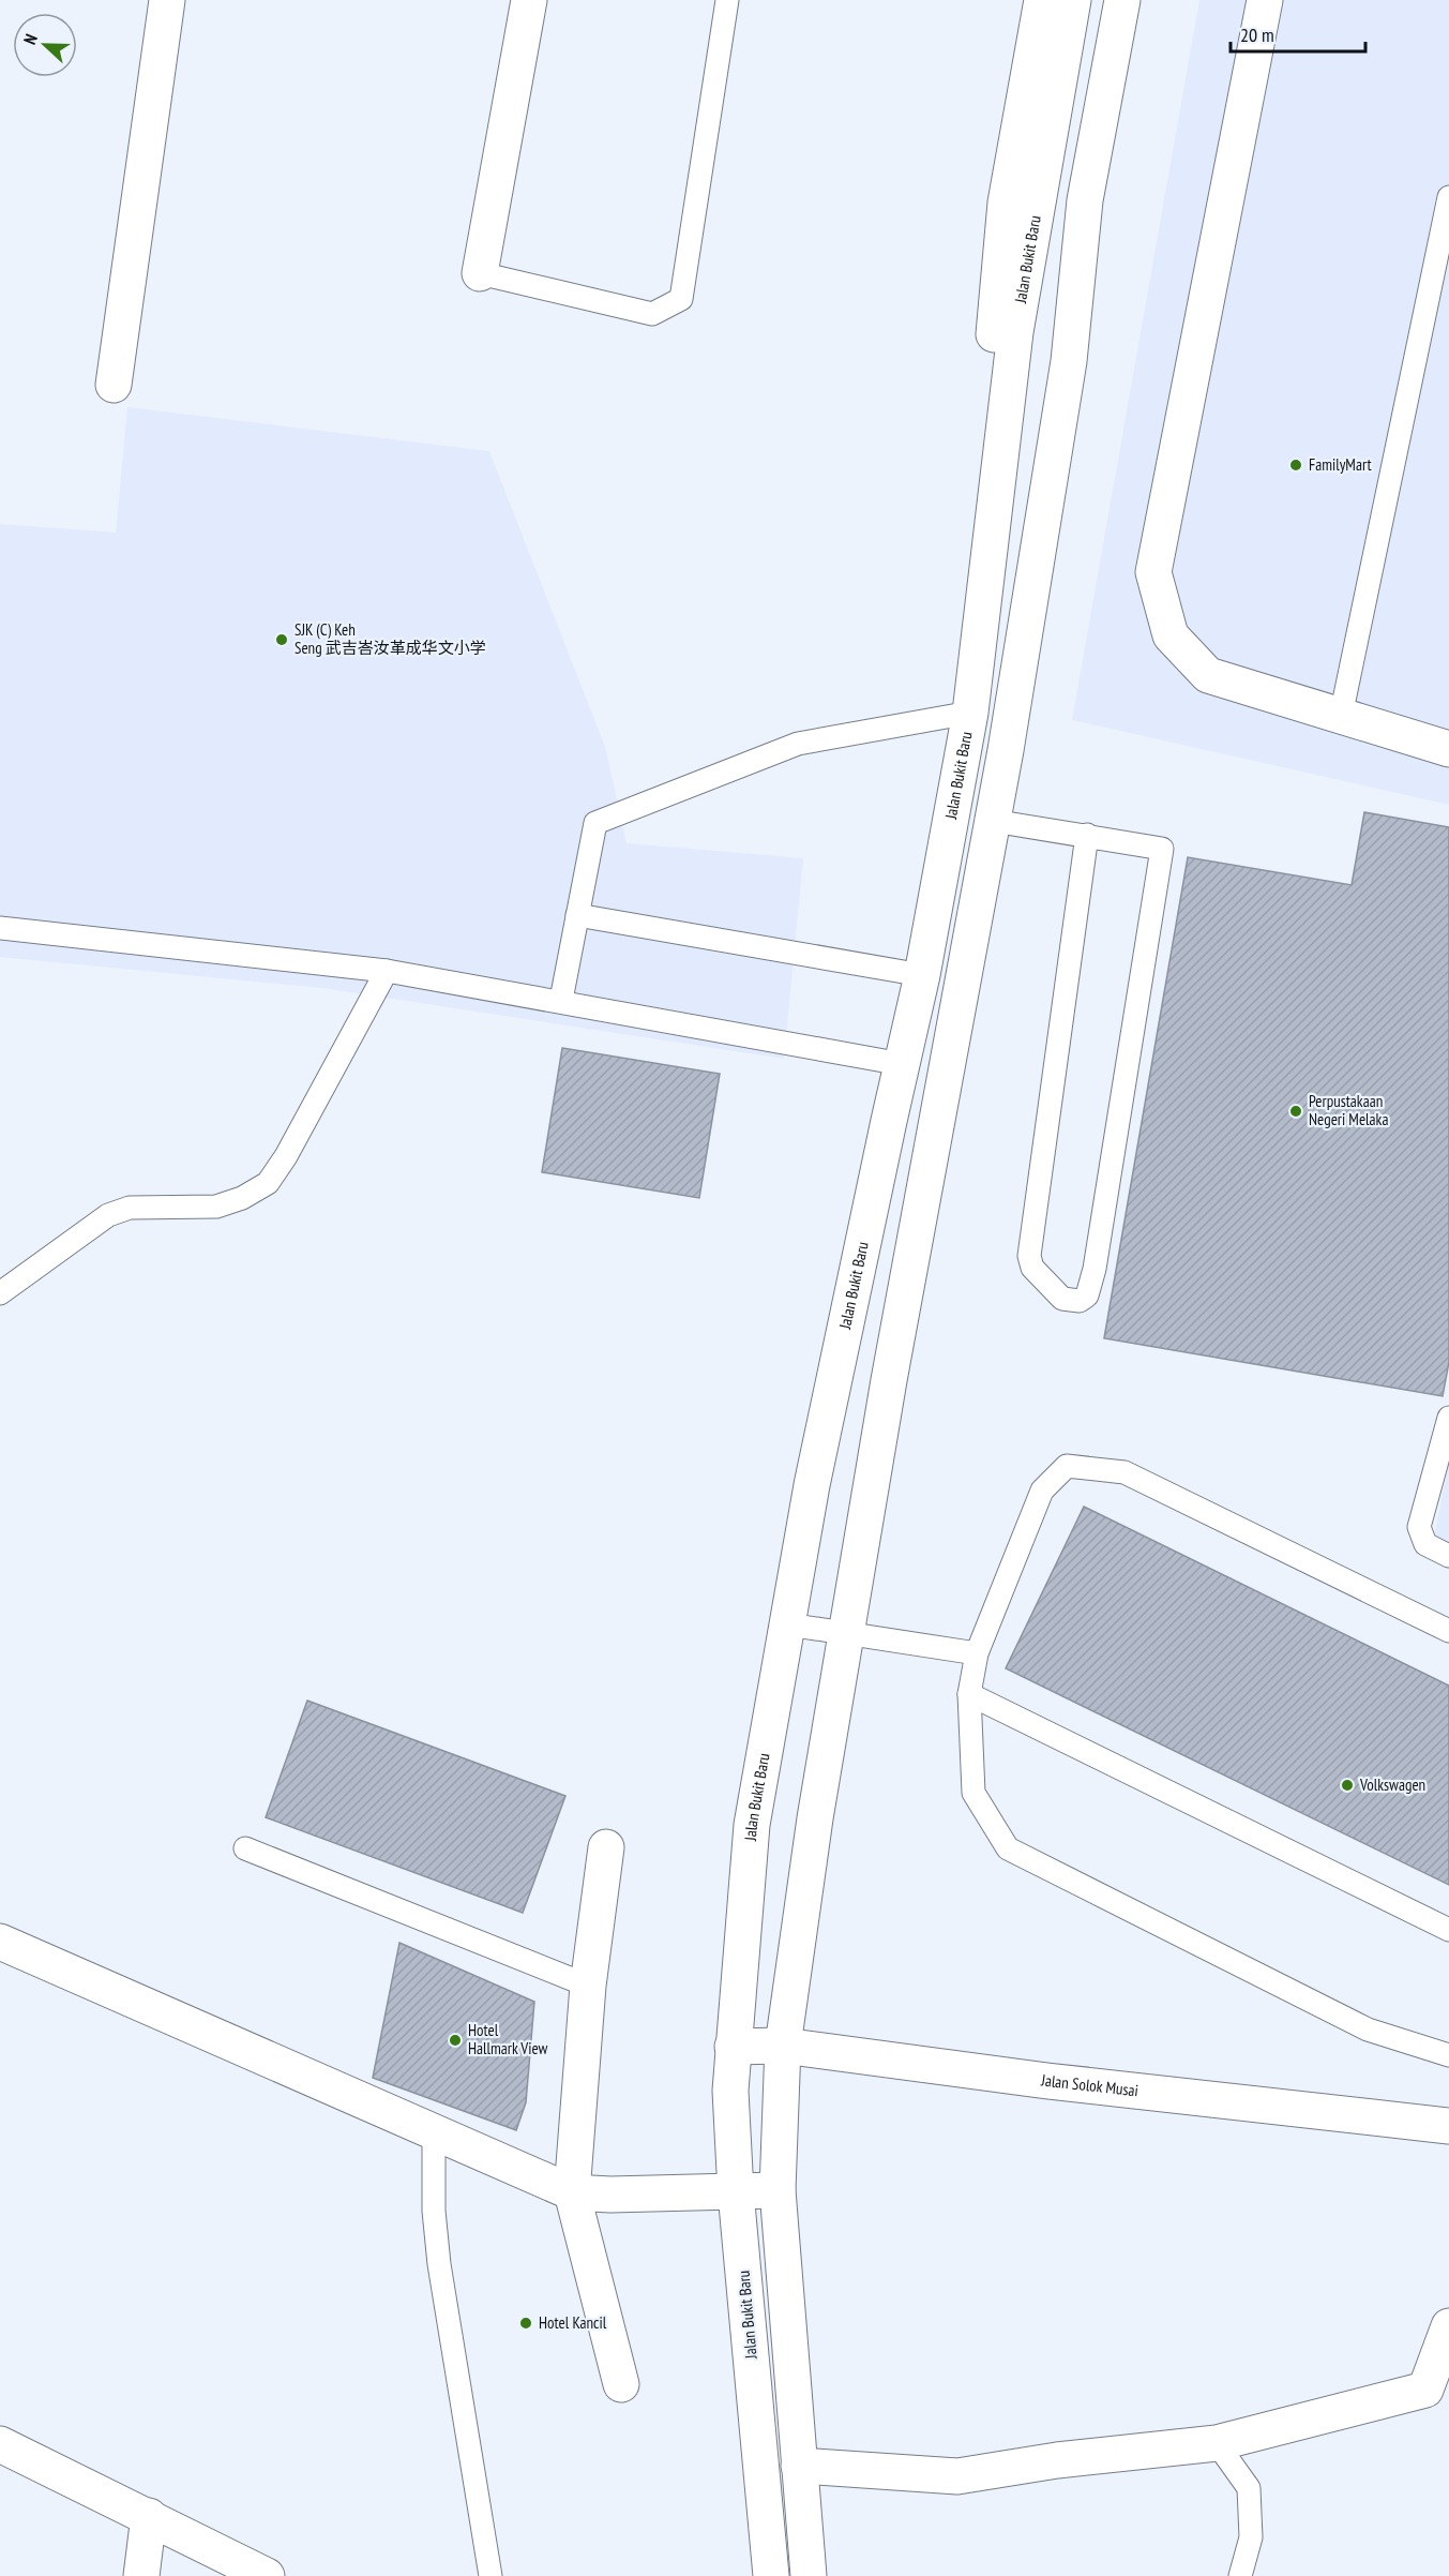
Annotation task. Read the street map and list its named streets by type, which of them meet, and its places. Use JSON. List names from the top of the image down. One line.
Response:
{"streets":{"main road":["Jalan Bukit Baru","Jalan Solok Musai"]},"crossings":[["Jalan Bukit Baru","Jalan Solok Musai"]],"places":["FamilyMart","SJK (C) Keh Seng 武吉峇汝革成华文小学","Perpustakaan Negeri Melaka","Volkswagen","Hotel Hallmark View","Hotel Kancil"],"scale_bar":"20 m","north":"left"}
